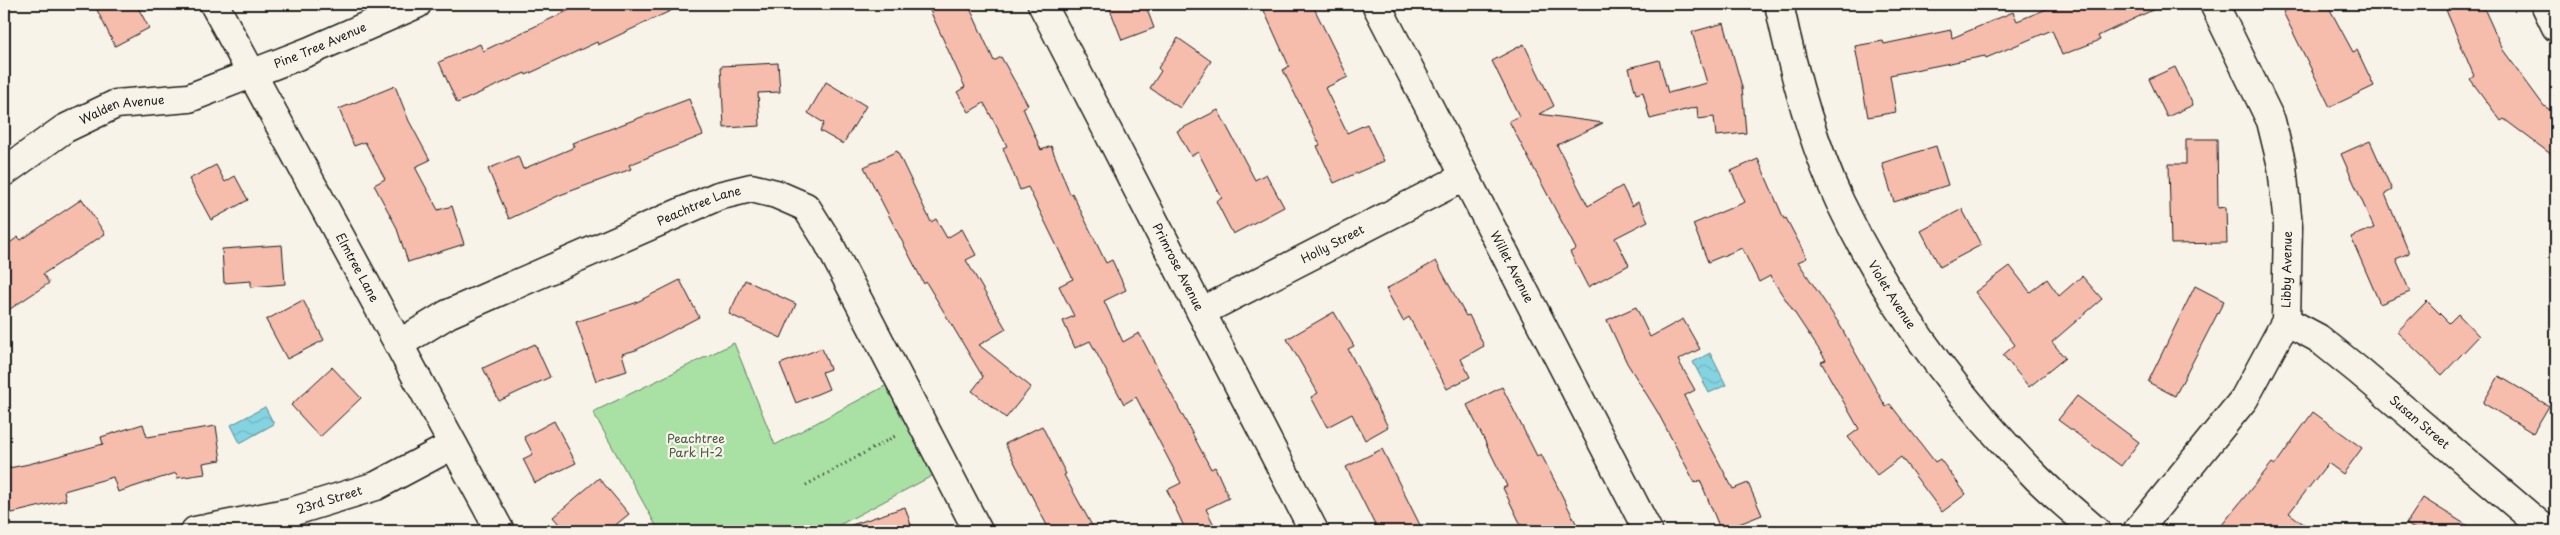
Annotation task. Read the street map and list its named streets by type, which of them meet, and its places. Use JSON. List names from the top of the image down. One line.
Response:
{"streets":{"street":["Pine Tree Avenue","Walden Avenue","Peachtree Lane","Holly Street","Elmtree Lane","Primrose Avenue","Willet Avenue","Libby Avenue","Violet Avenue","Susan Street","23rd Street"]},"crossings":[["Pine Tree Avenue","Walden Avenue"],["Pine Tree Avenue","Elmtree Lane"],["Walden Avenue","Elmtree Lane"],["Peachtree Lane","Elmtree Lane"],["Holly Street","Primrose Avenue"],["Holly Street","Willet Avenue"],["Elmtree Lane","23rd Street"],["Libby Avenue","Susan Street"]],"parks":["Peachtree Park H-2"]}
